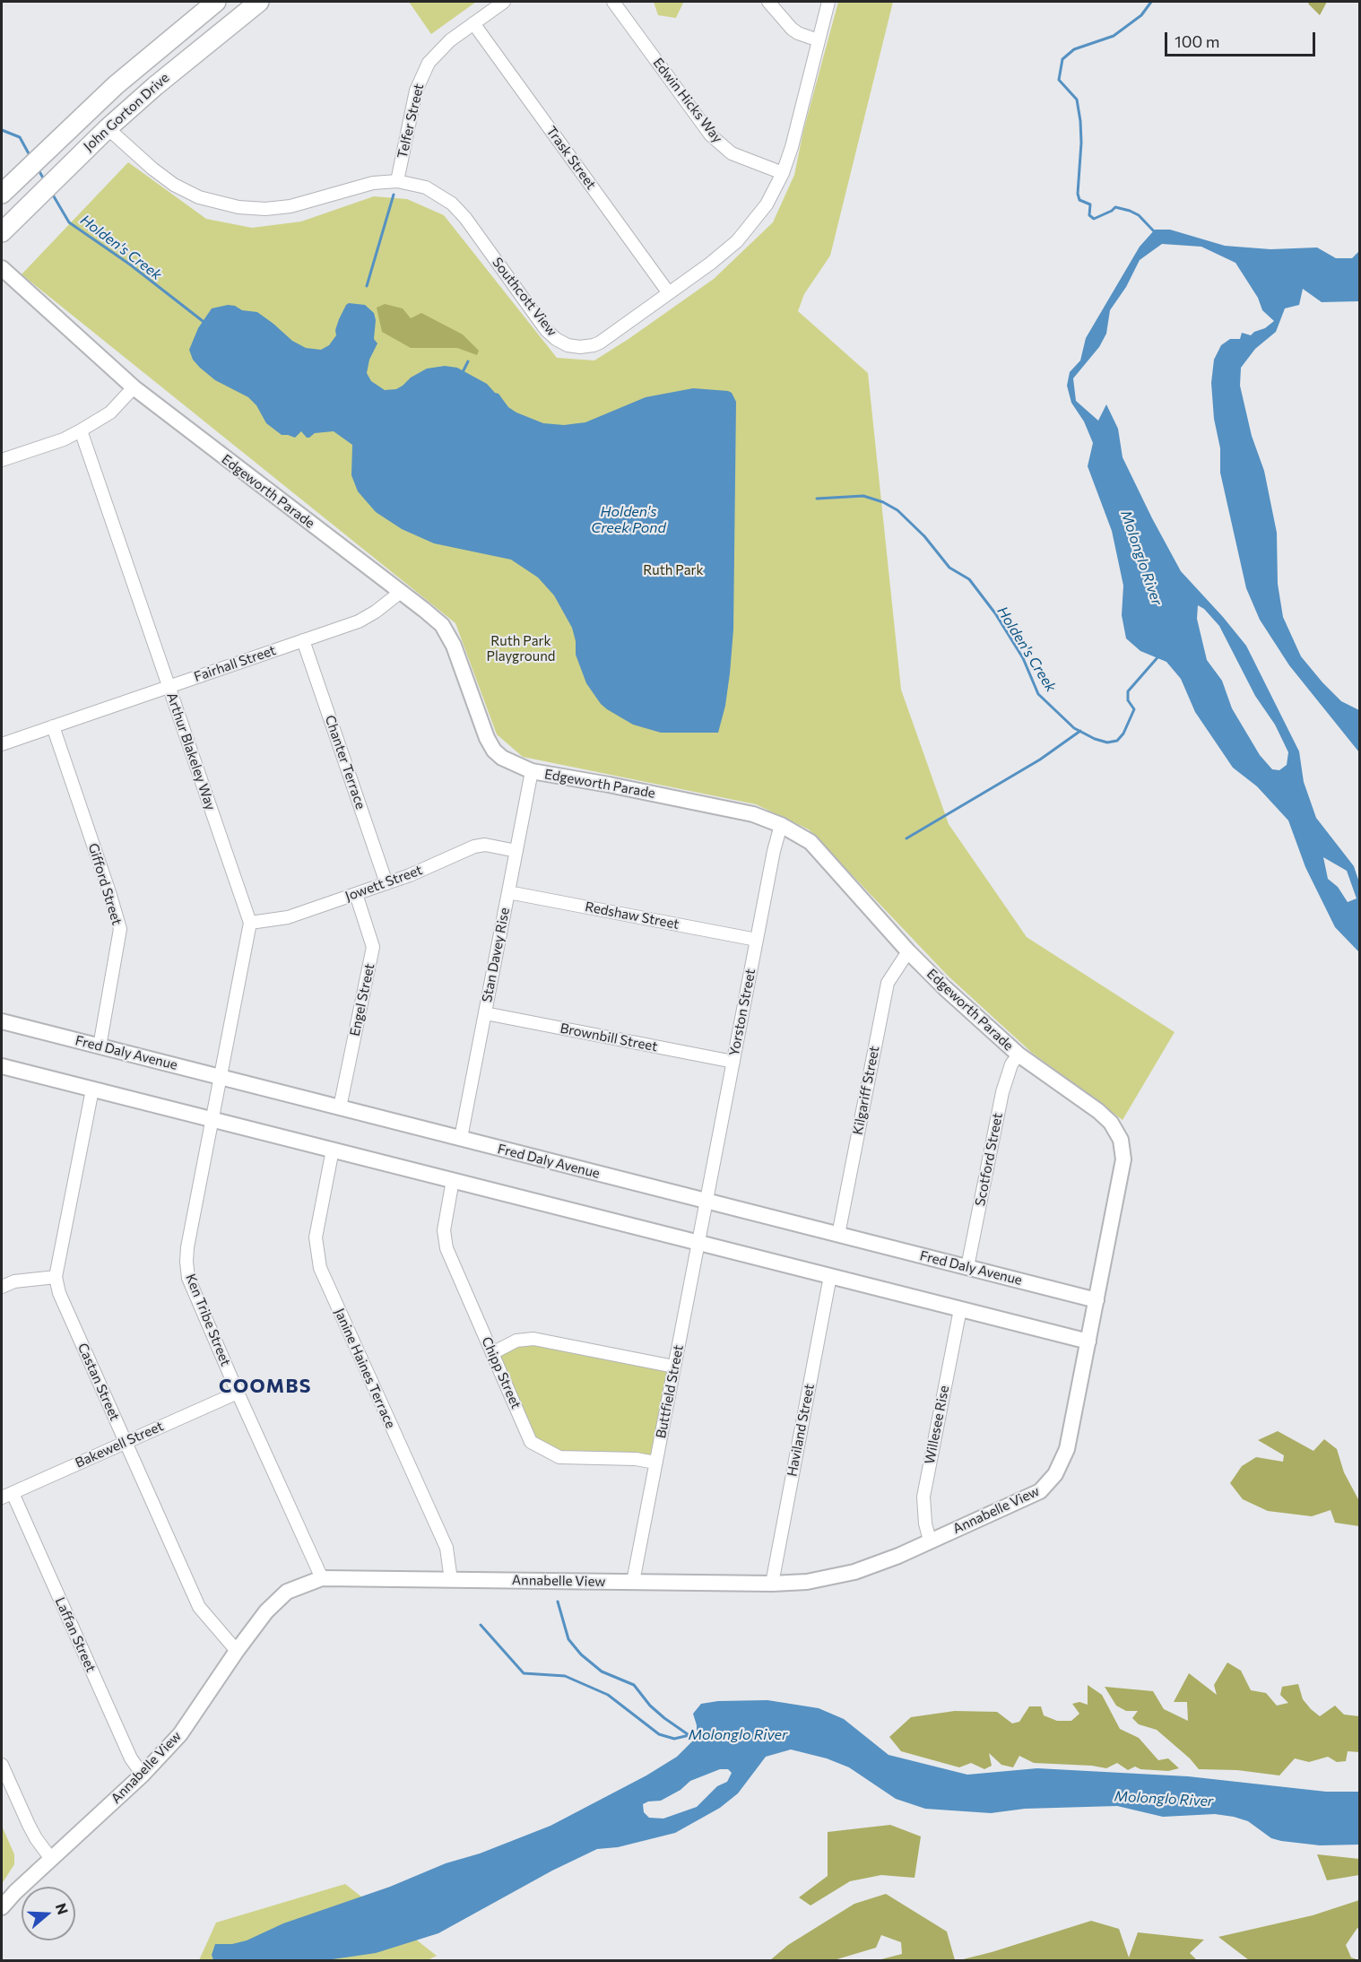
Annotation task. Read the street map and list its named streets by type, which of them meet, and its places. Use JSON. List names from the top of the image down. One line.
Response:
{"streets":{"main road":["John Gorton Drive"],"street":["Edwin Hicks Way","Telfer Street","Trask Street","Southcott View","Edgeworth Parade","Fairhall Street","Arthur Blakeley Way","Chanter Terrace","Jowett Street","Gifford Street","Redshaw Street","Stan Davey Rise","Engel Street","Yorston Street","Brownbill Street","Fred Daly Avenue","Kilgariff Street","Scotford Street","Ken Tribe Street","Janine Haines Terrace","Chipp Street","Castan Street","Buttfield Street","Willesee Rise","Haviland Street","Bakewell Street","Annabelle View","Laffan Street"]},"crossings":[["Edwin Hicks Way","Southcott View"],["John Gorton Drive","Southcott View"],["Telfer Street","Trask Street"],["Telfer Street","Southcott View"],["Trask Street","Southcott View"],["Edgeworth Parade","Fairhall Street"],["Edgeworth Parade","Stan Davey Rise"],["Edgeworth Parade","Yorston Street"],["Edgeworth Parade","Fred Daly Avenue"],["Edgeworth Parade","Kilgariff Street"],["Edgeworth Parade","Scotford Street"],["Edgeworth Parade","Annabelle View"],["Fairhall Street","Arthur Blakeley Way"],["Fairhall Street","Chanter Terrace"],["Fairhall Street","Gifford Street"],["Arthur Blakeley Way","Jowett Street"],["Arthur Blakeley Way","Fred Daly Avenue"],["Arthur Blakeley Way","Ken Tribe Street"],["Chanter Terrace","Jowett Street"],["Jowett Street","Stan Davey Rise"],["Jowett Street","Engel Street"],["Gifford Street","Fred Daly Avenue"],["Redshaw Street","Stan Davey Rise"],["Redshaw Street","Yorston Street"],["Stan Davey Rise","Brownbill Street"],["Stan Davey Rise","Fred Daly Avenue"],["Engel Street","Fred Daly Avenue"],["Yorston Street","Brownbill Street"],["Yorston Street","Fred Daly Avenue"],["Yorston Street","Buttfield Street"],["Fred Daly Avenue","Kilgariff Street"],["Fred Daly Avenue","Scotford Street"],["Fred Daly Avenue","Ken Tribe Street"],["Fred Daly Avenue","Buttfield Street"],["Fred Daly Avenue","Annabelle View"],["Ken Tribe Street","Bakewell Street"],["Ken Tribe Street","Annabelle View"],["Janine Haines Terrace","Annabelle View"],["Chipp Street","Buttfield Street"],["Castan Street","Bakewell Street"],["Castan Street","Annabelle View"],["Buttfield Street","Annabelle View"],["Willesee Rise","Annabelle View"],["Haviland Street","Annabelle View"],["Bakewell Street","Laffan Street"],["Annabelle View","Laffan Street"]],"districts":["COOMBS"],"water":["Holden's Creek","Holden's Creek Pond","Molonglo River"],"parks":["Ruth Park","Ruth Park Playground"],"scale_bar":"100 m","north":"right"}
